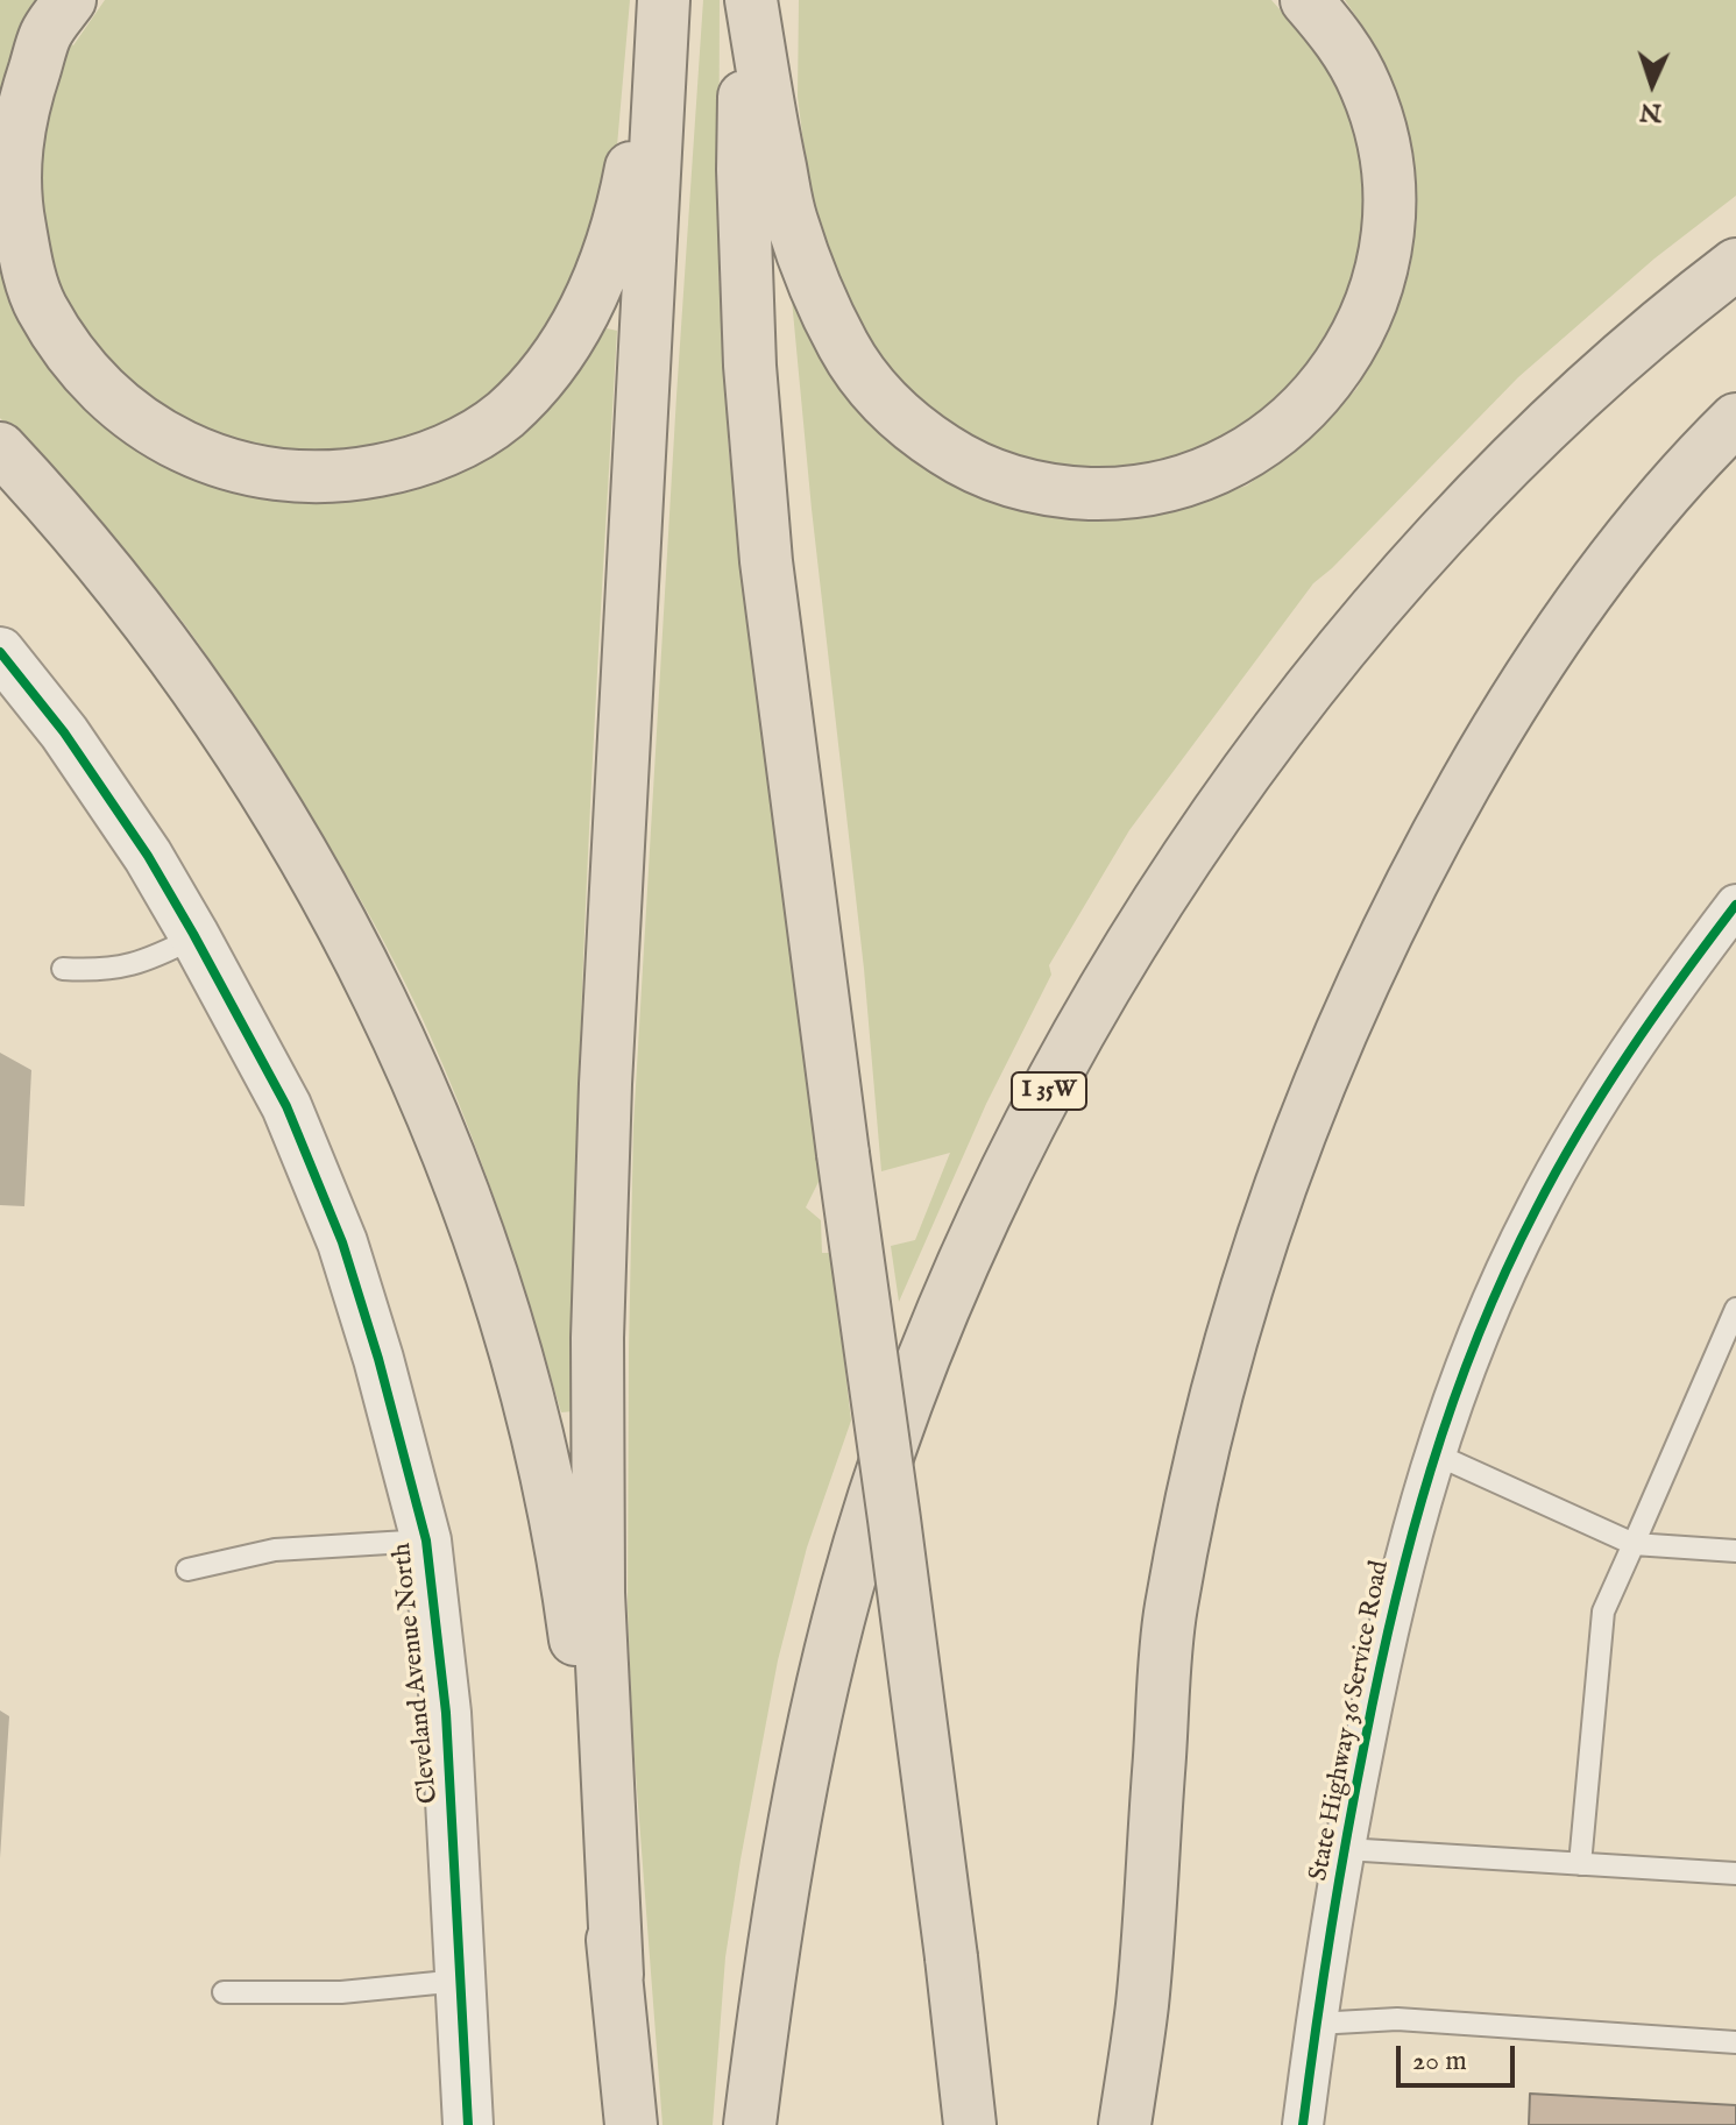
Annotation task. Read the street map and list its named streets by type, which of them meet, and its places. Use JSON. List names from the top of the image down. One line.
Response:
{"streets":{"highway":["I 35W"],"street":["Cleveland Avenue North","State Highway 36 Service Road"]},"scale_bar":"20 m","north":"bottom"}
